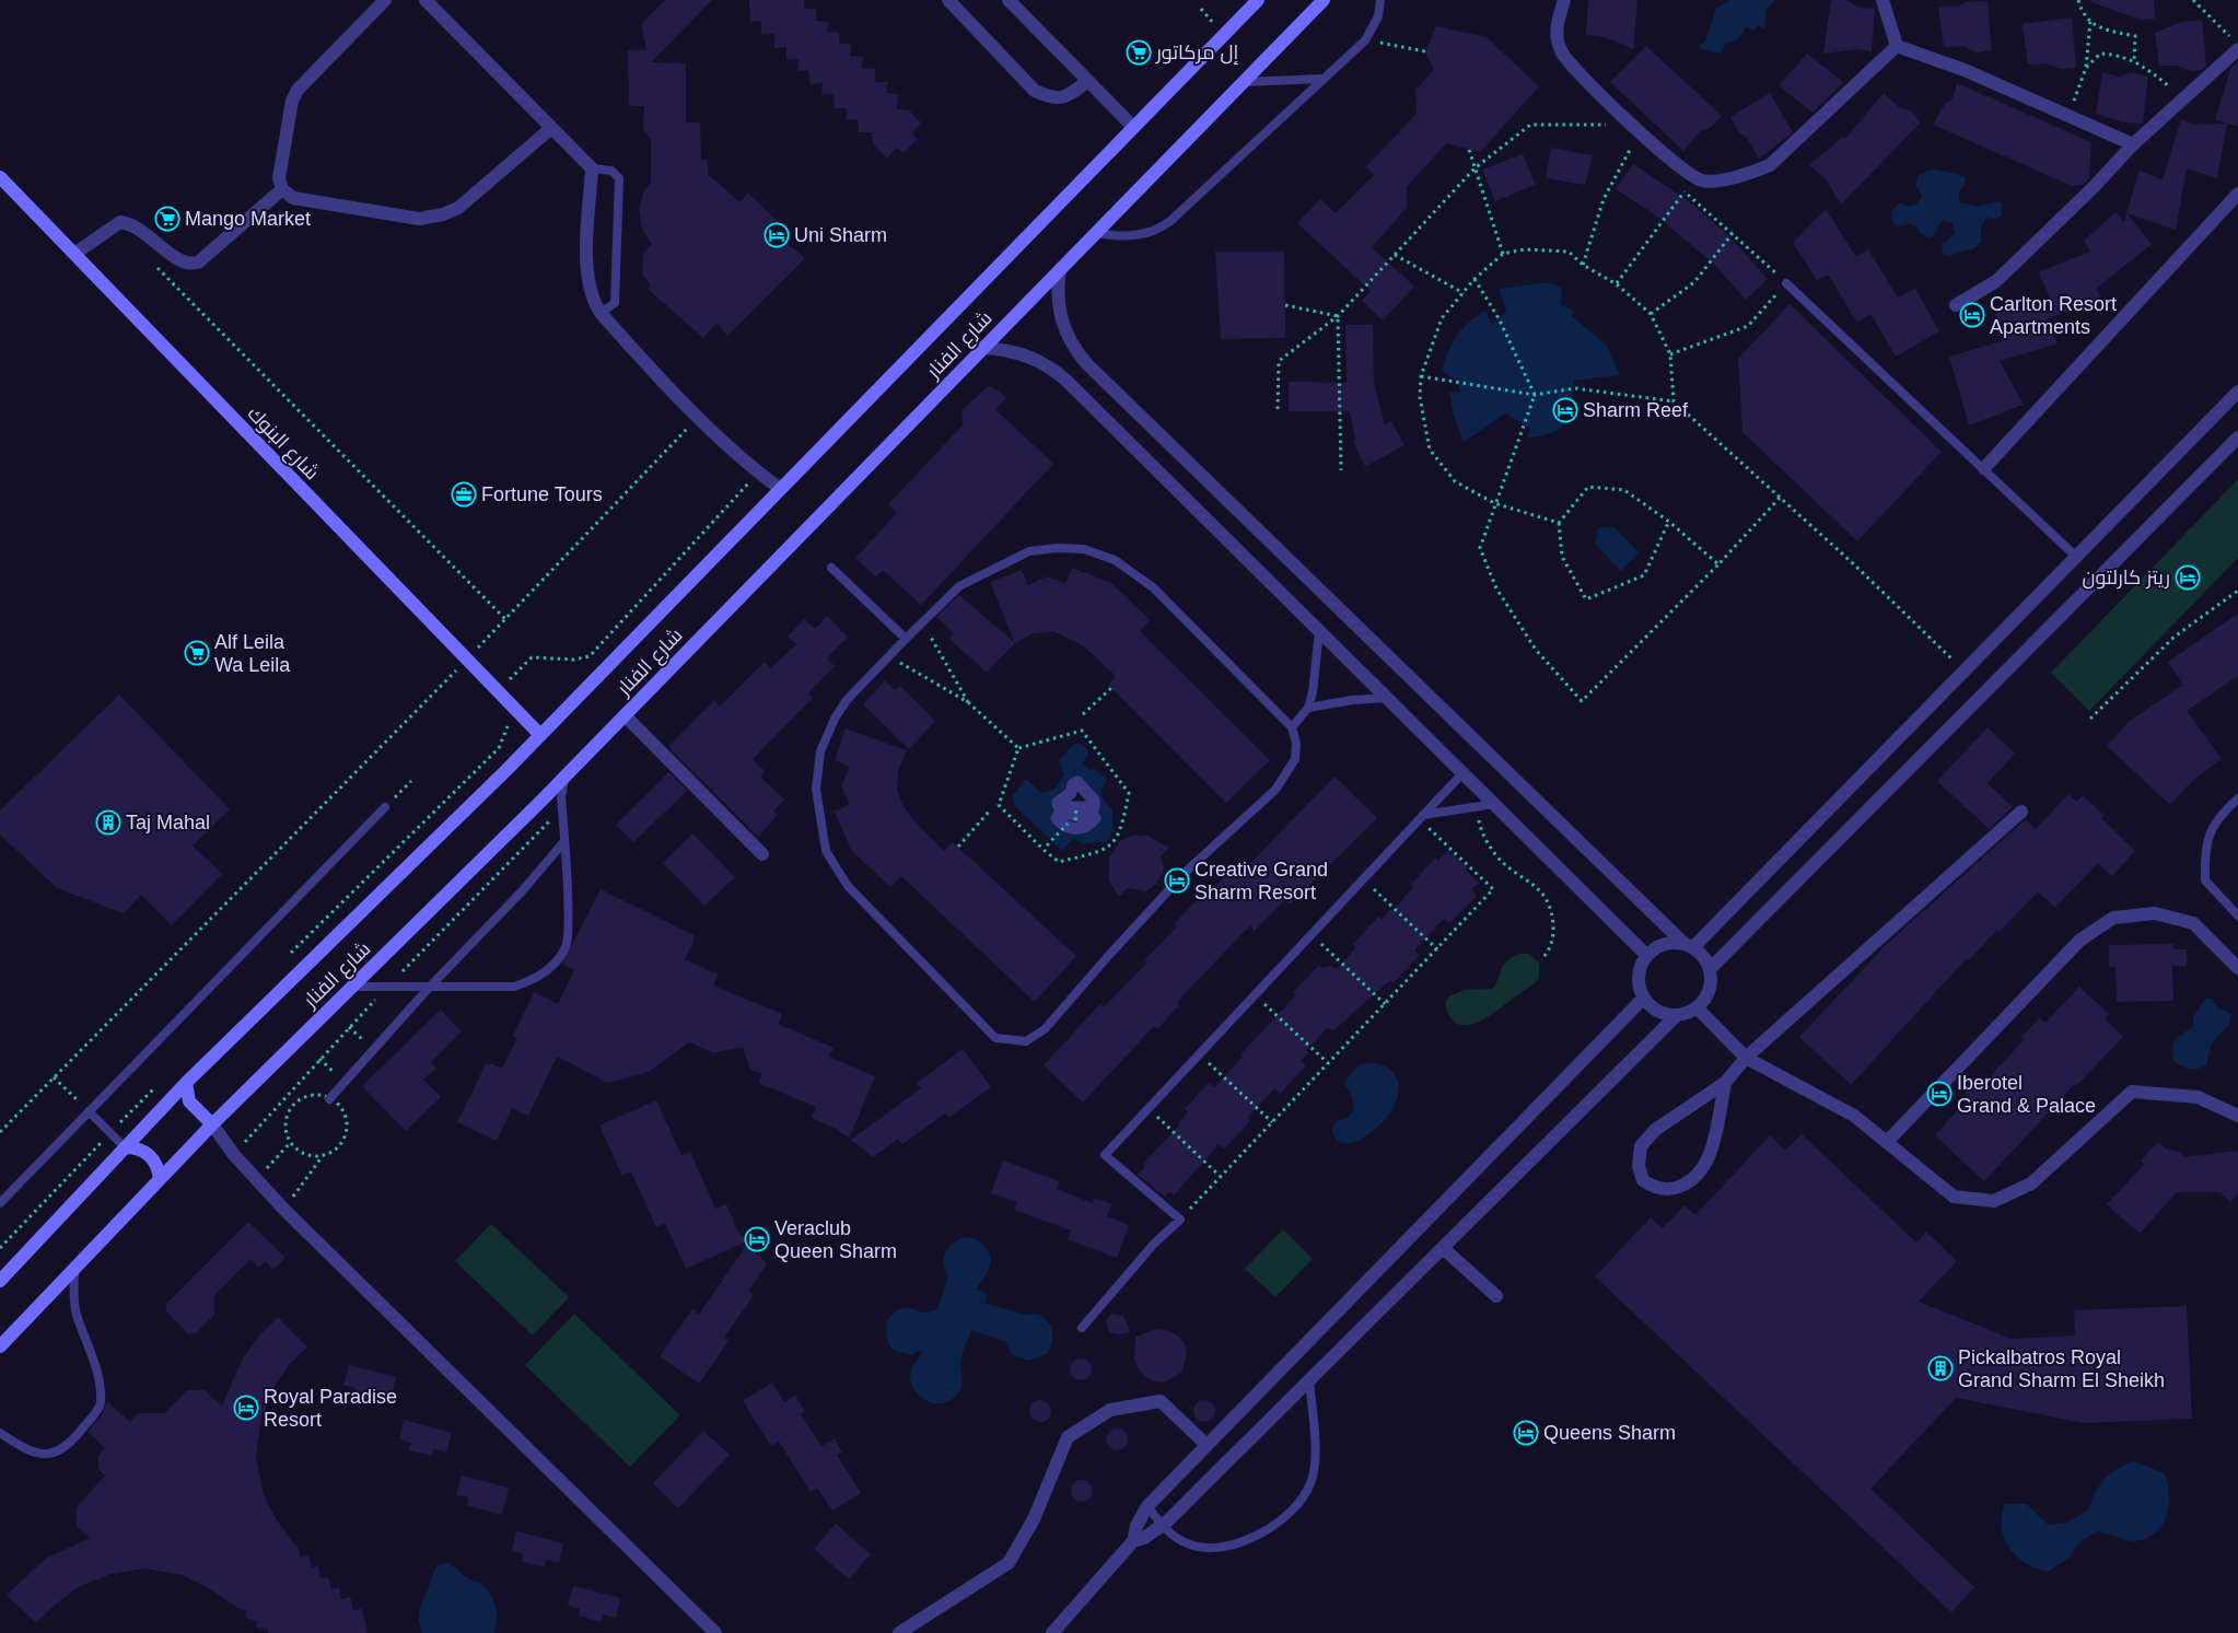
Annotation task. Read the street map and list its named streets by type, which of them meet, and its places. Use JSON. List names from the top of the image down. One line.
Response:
{"streets":{"main road":["شارع الفنار","شارع البنوك"]},"crossings":[["شارع الفنار","شارع البنوك"]],"places":{"supermarket":["إل مركاتور","Mango Market","Alf Leila Wa Leila"],"hotel":["Uni Sharm","Carlton Resort Apartments","Sharm Reef","ريتز كارلتون","Creative Grand Sharm Resort","Iberotel Grand & Palace","Veraclub Queen Sharm","Royal Paradise Resort","Queens Sharm"],"office":["Fortune Tours"],"building":["Taj Mahal","Pickalbatros Royal Grand Sharm El Sheikh"]}}
